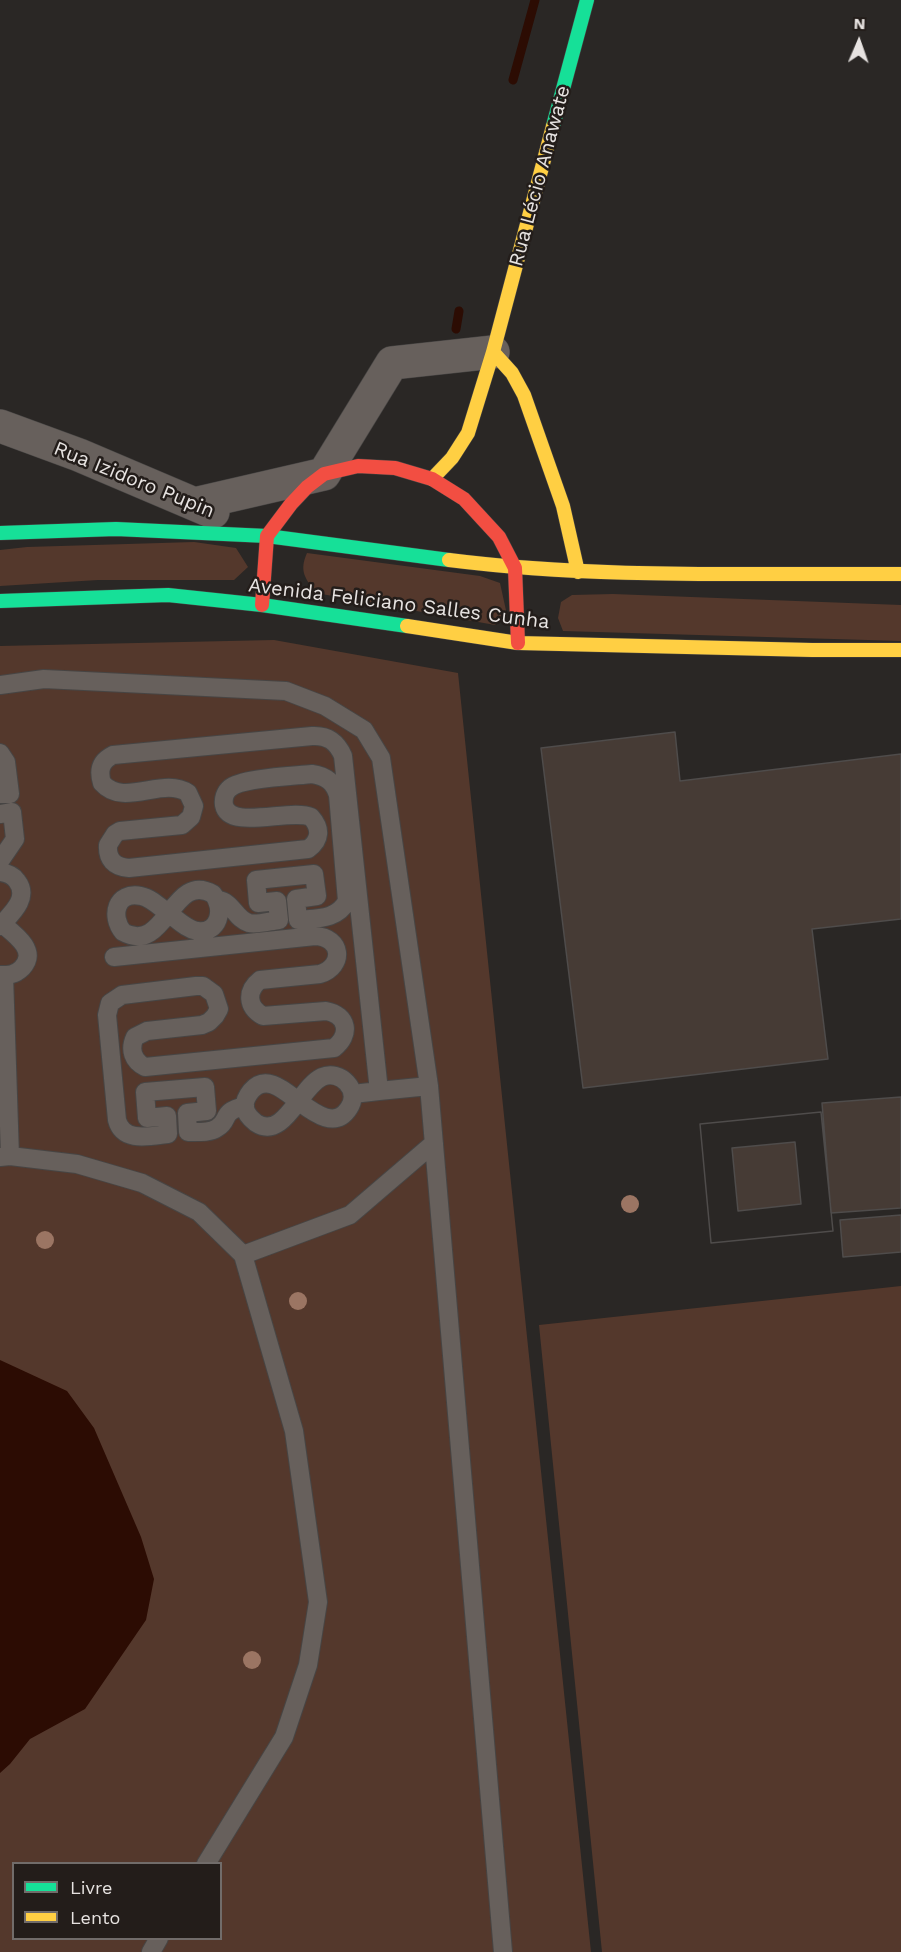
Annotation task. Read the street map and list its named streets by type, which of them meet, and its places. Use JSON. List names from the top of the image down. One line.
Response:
{"streets":{"main road":["Rua Lécio Anawate","Avenida Feliciano Salles Cunha"],"street":["Rua Izidoro Pupin"]},"legend":["Livre","Lento"],"north":"top"}
